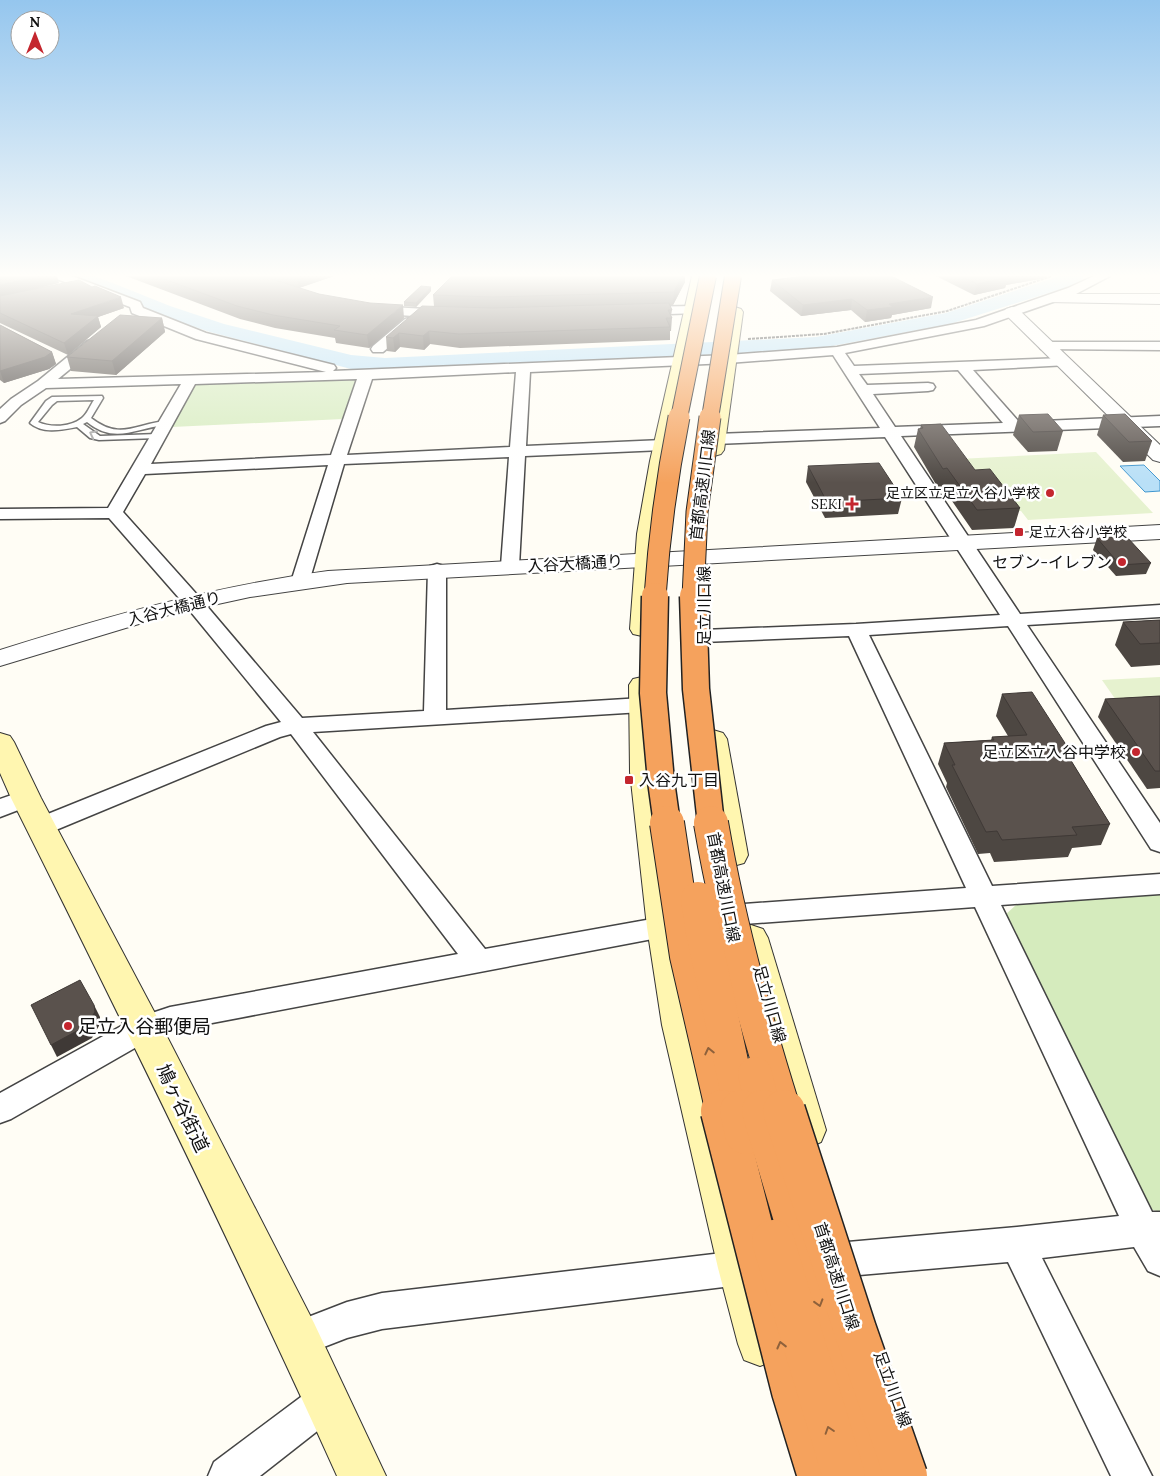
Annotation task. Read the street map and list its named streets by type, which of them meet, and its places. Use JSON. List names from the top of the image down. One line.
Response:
{"streets":{"highway":["首都高速川口線"],"main road":["足立川口線","鳩ヶ谷街道"],"street":["入谷大橋通り"]},"crossings":[["首都高速川口線","足立川口線"],["入谷大橋通り","足立川口線"]],"places":{"other":["足立区立足立入谷小学校","セブン-イレブン","足立区立入谷中学校","足立入谷郵便局"],"health":["SEKI"],"transit":["足立入谷小学校","入谷九丁目"]},"north":"top"}
